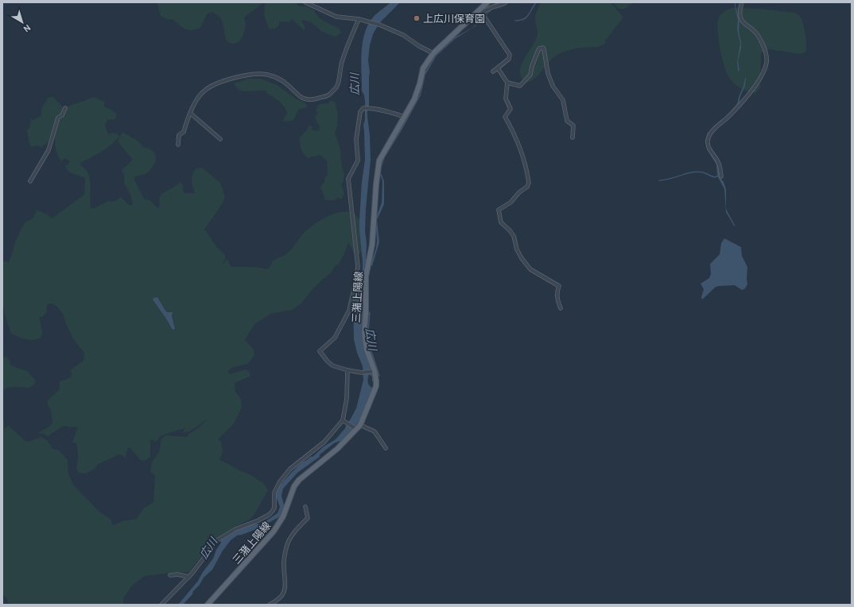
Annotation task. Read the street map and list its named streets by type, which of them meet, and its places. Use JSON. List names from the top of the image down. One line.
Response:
{"streets":{"main road":["三潴上陽線"]},"water":["広川"],"places":["上広川保育園"],"north":"bottom right"}
